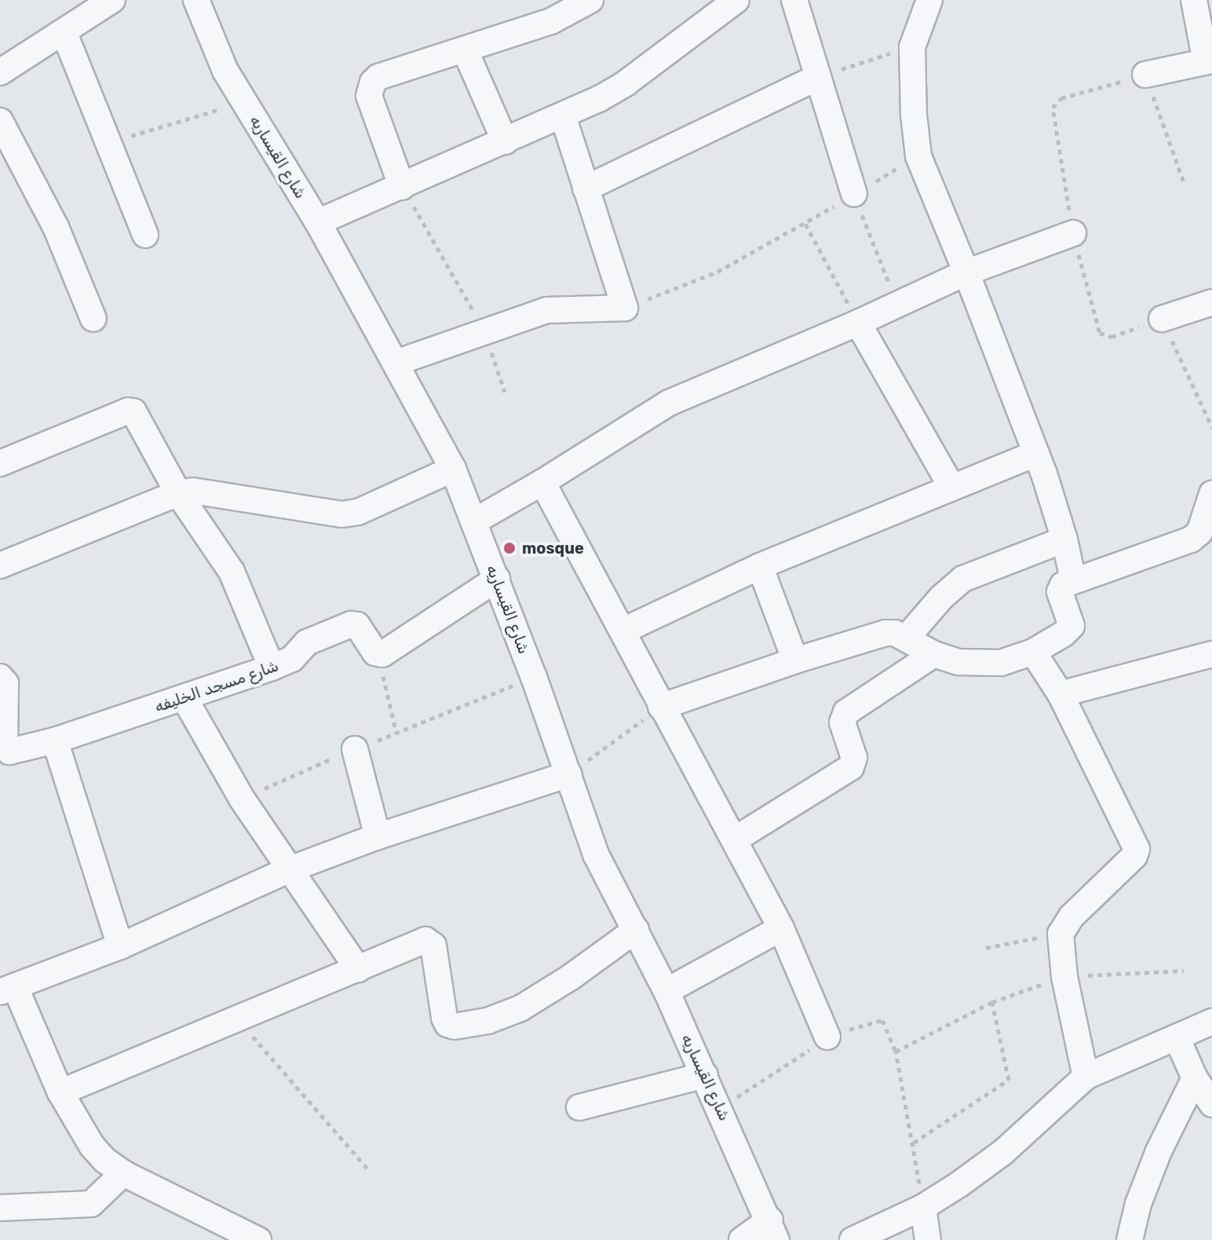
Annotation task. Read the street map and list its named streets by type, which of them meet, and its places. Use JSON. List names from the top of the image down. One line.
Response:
{"streets":{"street":["شارع القيساريه","شارع مسجد الخليفه"]},"places":["mosque"]}
